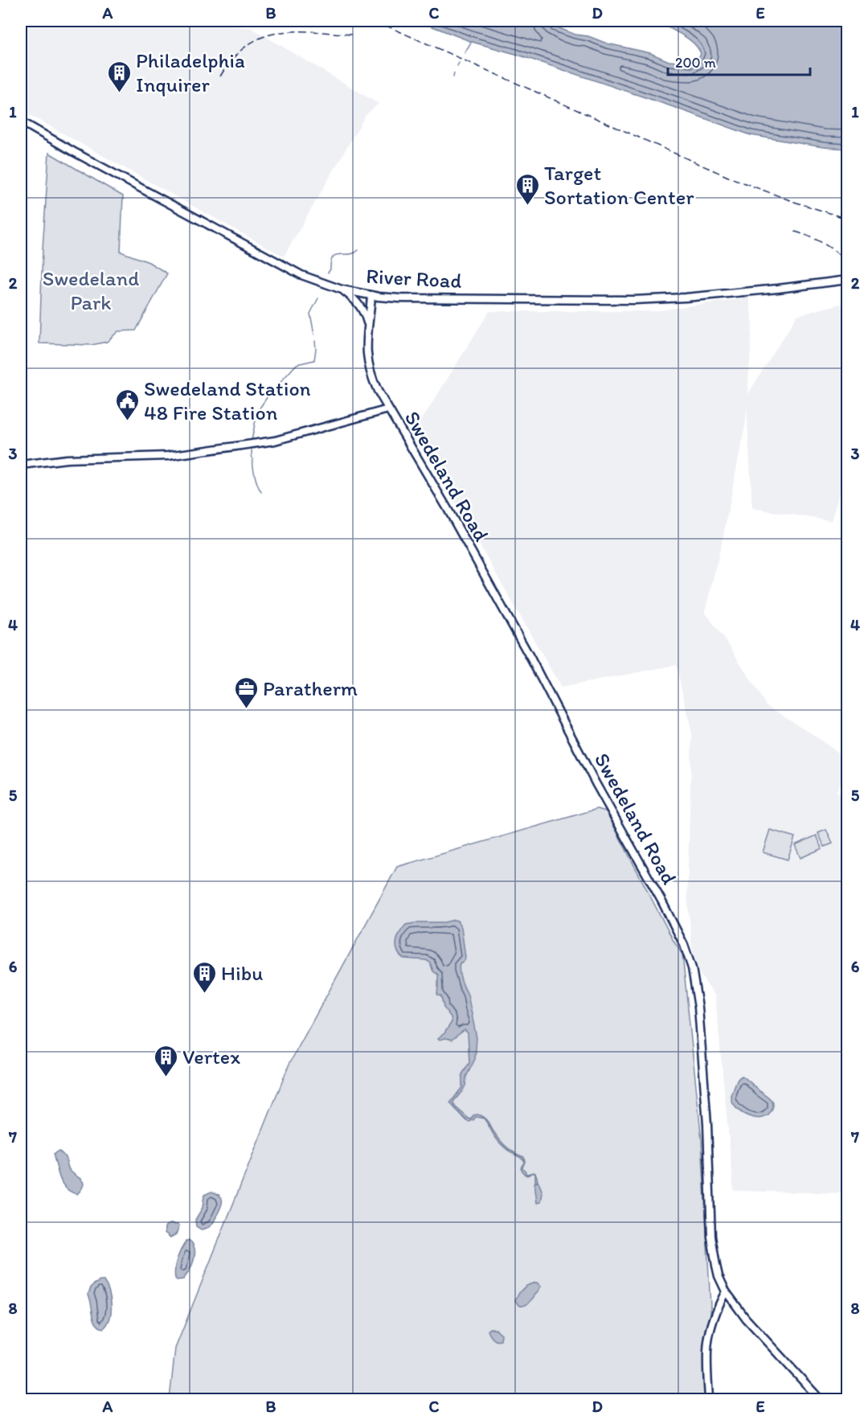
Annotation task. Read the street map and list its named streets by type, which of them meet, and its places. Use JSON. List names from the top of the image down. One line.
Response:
{"streets":{"main road":["River Road","Swedeland Road"]},"crossings":[["River Road","Swedeland Road"]],"parks":["Swedeland Park"],"places":{"building":["Philadelphia Inquirer","Target Sortation Center","Hibu","Vertex"],"public building":["Swedeland Station 48 Fire Station"],"office":["Paratherm"]},"scale_bar":"200 m","grid":{"columns":["A","B","C","D","E"],"rows":["1","2","3","4","5","6","7","8"]}}
